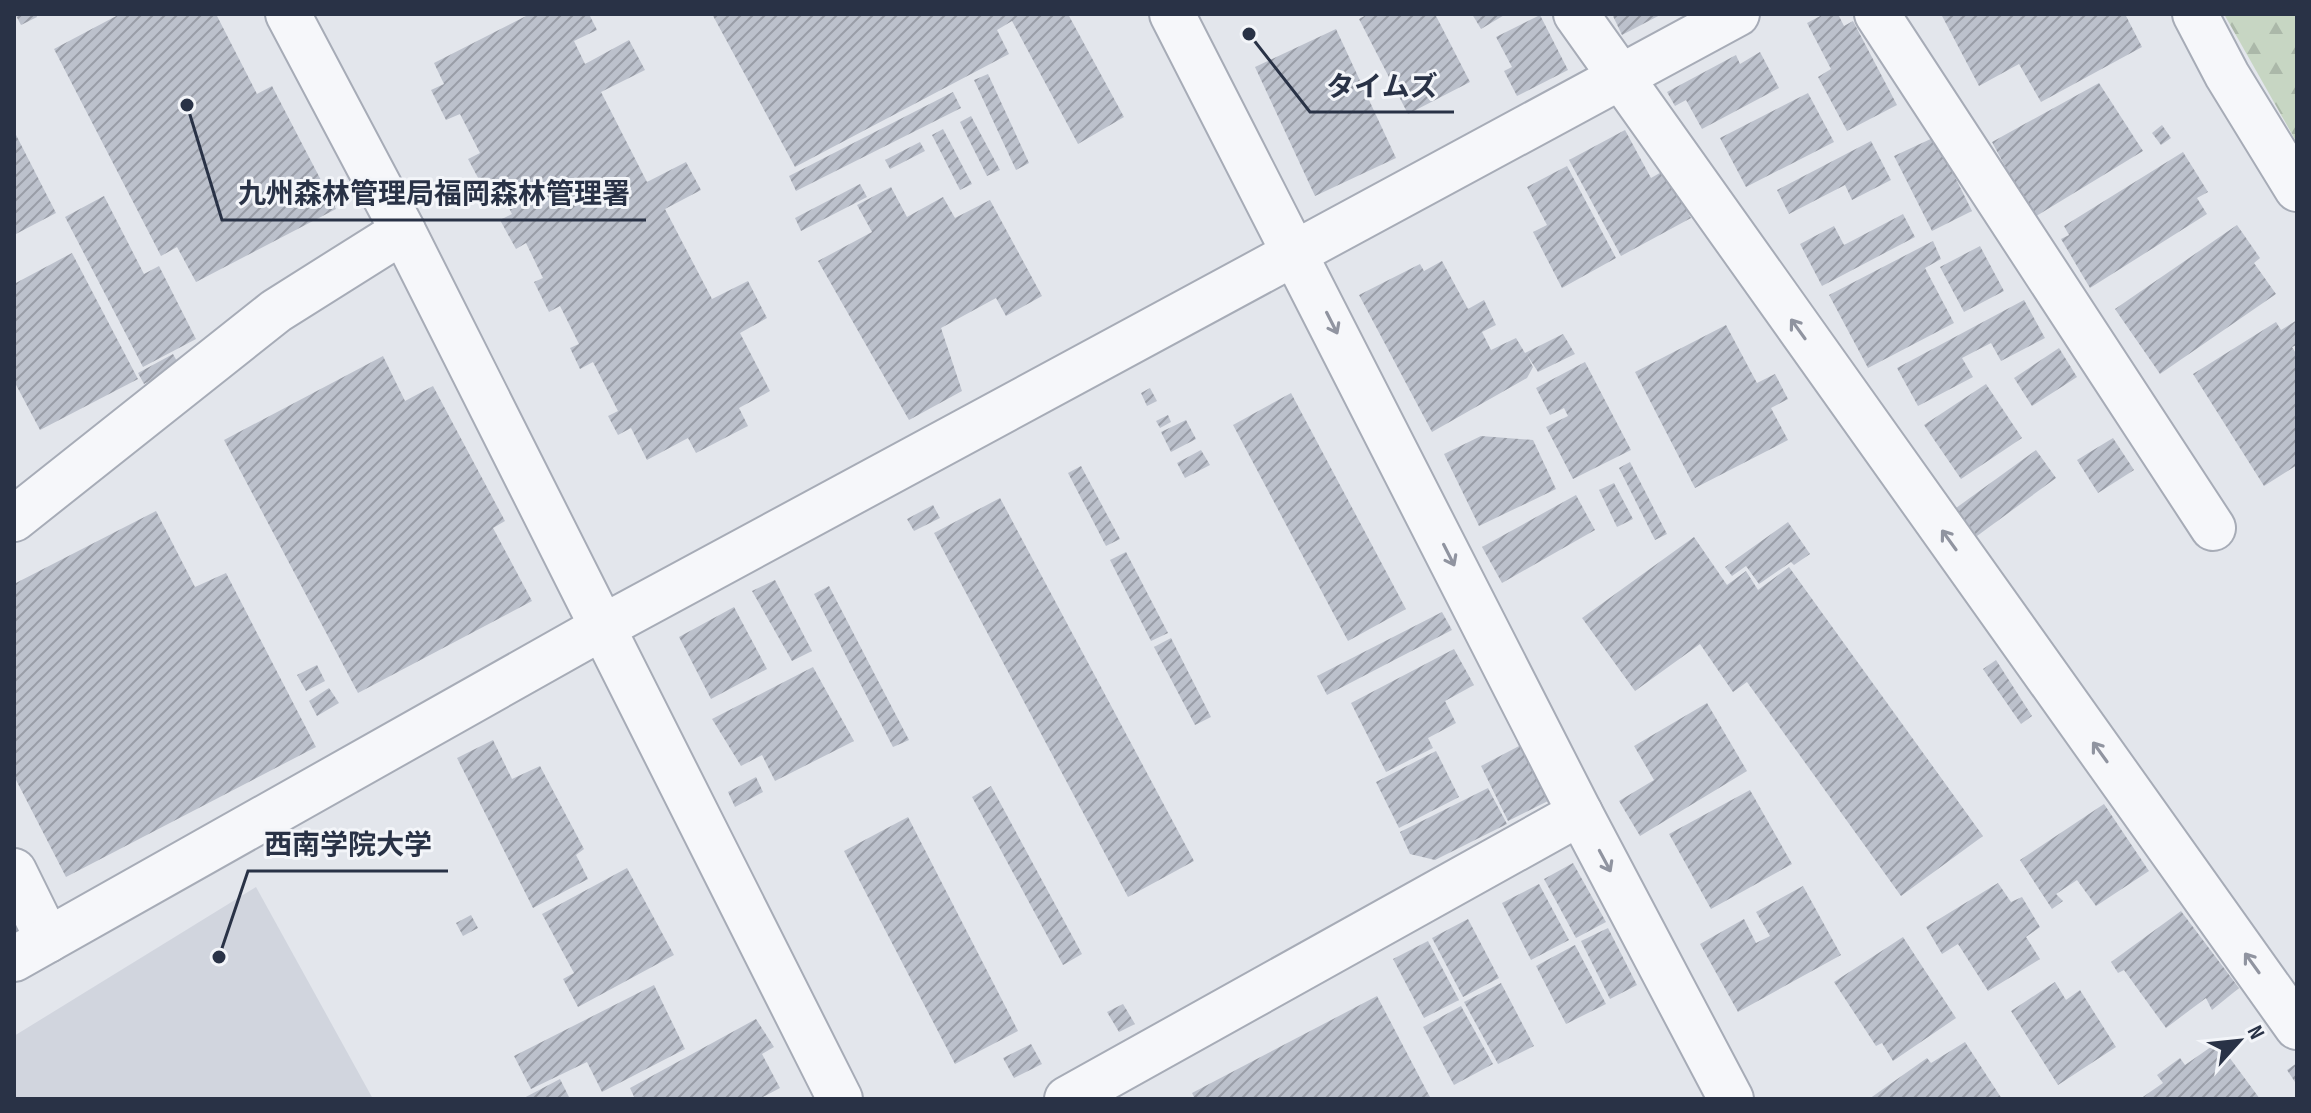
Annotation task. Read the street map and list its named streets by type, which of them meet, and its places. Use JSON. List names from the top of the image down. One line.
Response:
{"places":["タイムズ","九州森林管理局福岡森林管理署","西南学院大学"],"north":"top right"}
